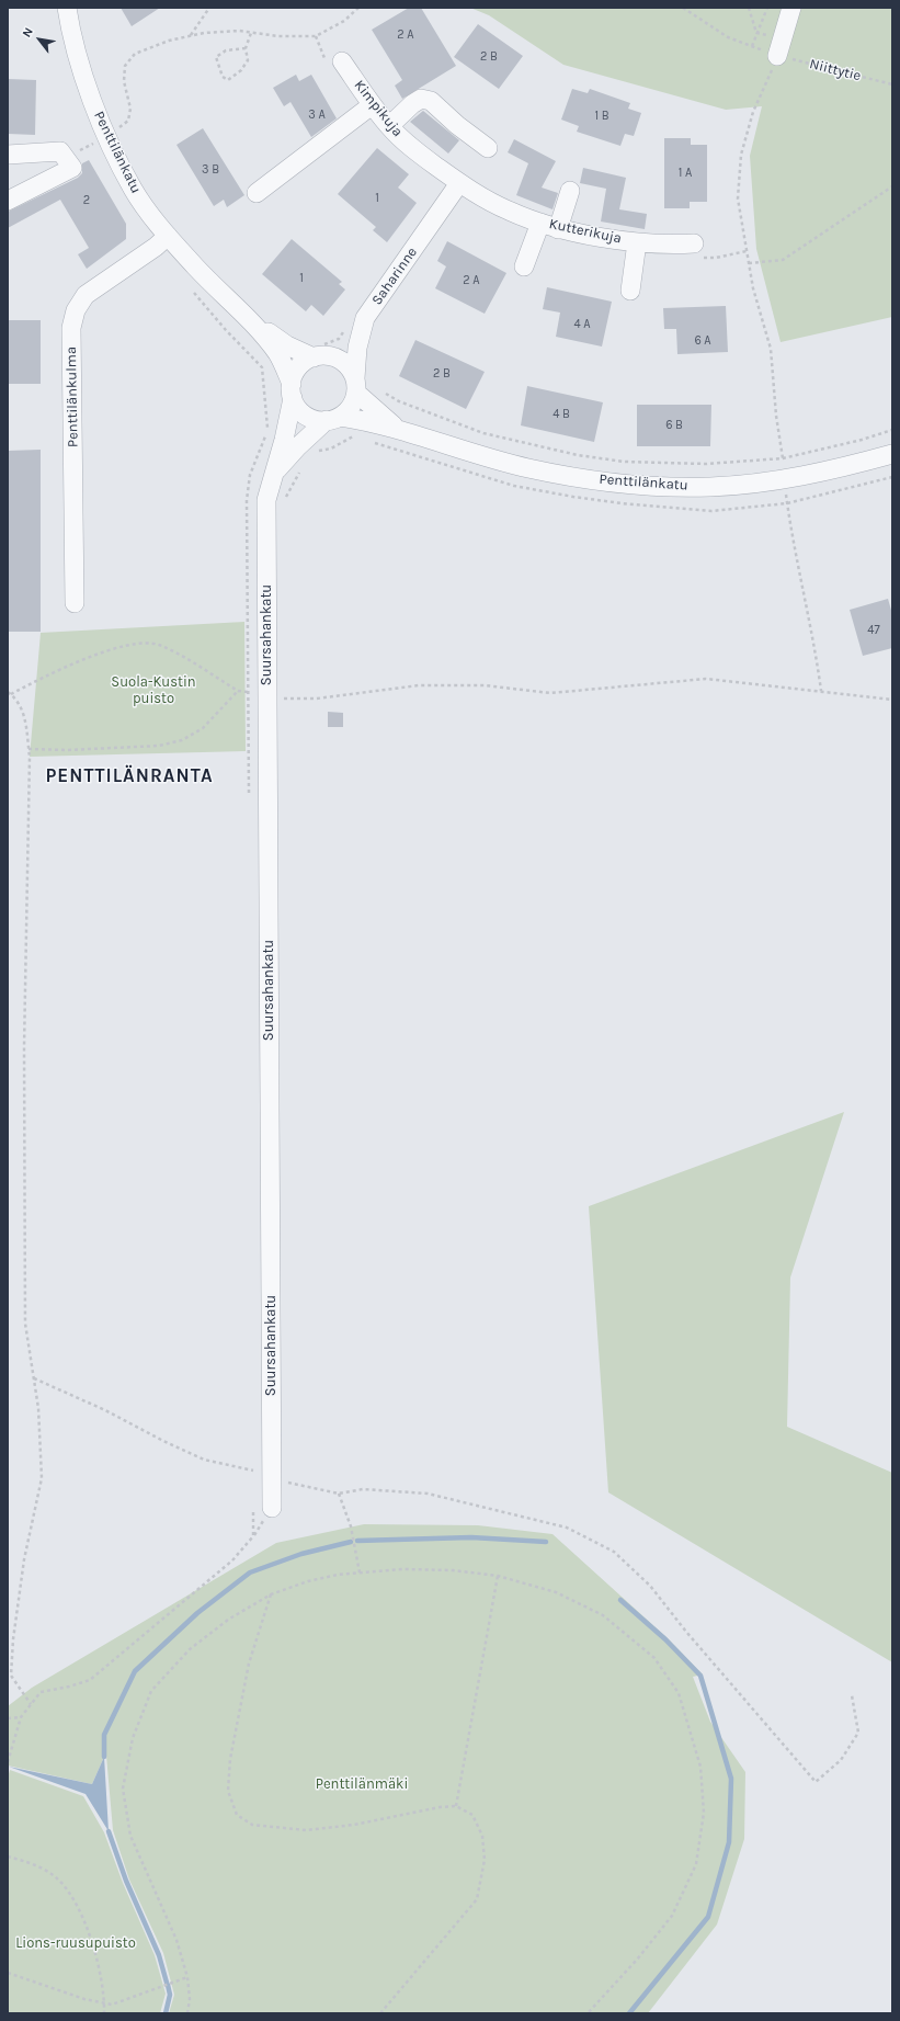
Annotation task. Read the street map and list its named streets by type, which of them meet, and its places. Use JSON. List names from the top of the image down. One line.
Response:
{"streets":{"street":["Kimpikuja","Penttilänkatu","Kutterikuja","Saharinne","Penttilänkulma","Suursahankatu"],"path":["Niittytie"]},"crossings":[["Kimpikuja","Kutterikuja"],["Kimpikuja","Saharinne"],["Penttilänkatu","Saharinne"],["Penttilänkatu","Penttilänkulma"],["Penttilänkatu","Suursahankatu"],["Kutterikuja","Saharinne"],["Saharinne","Suursahankatu"]],"districts":["PENTTILÄNRANTA"],"parks":["Suola-Kustin puisto","Penttilänmäki","Lions-ruusupuisto"],"house_numbers":["2 A","2 B","3 A","1 B","3 B","1 A","1","2","1","2 A","4 A","6 A","2 B","4 B","6 B","47"],"north":"top left"}
